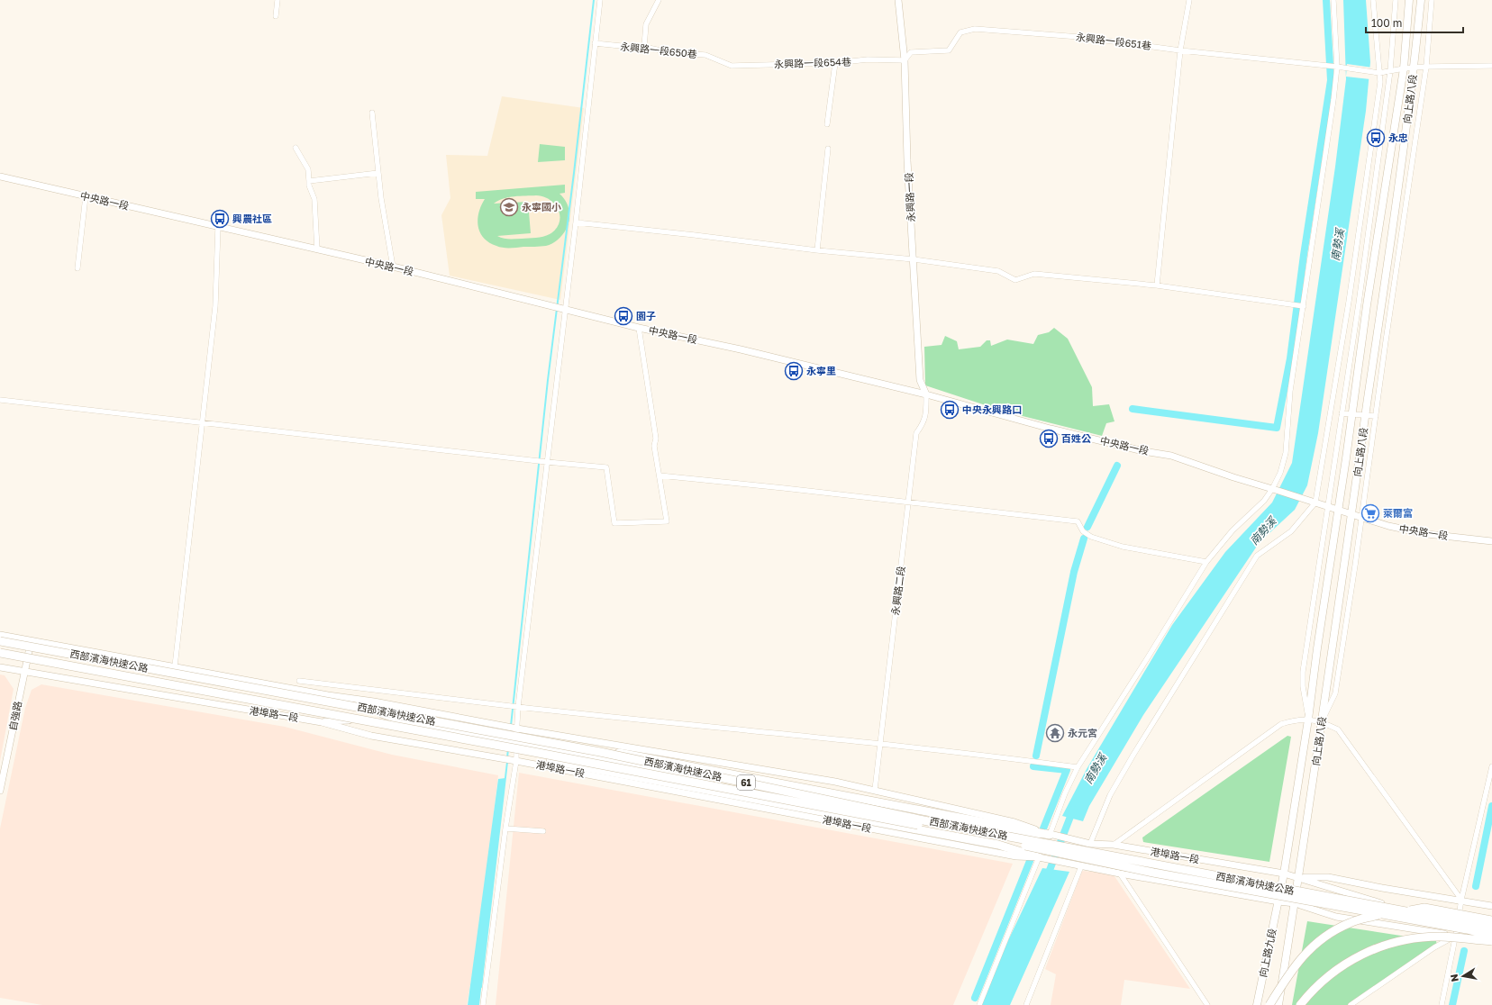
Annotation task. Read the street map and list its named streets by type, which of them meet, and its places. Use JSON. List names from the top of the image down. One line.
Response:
{"streets":{"highway":["西部濱海快速公路","61"],"main road":["向上路八段","向上路九段"],"street":["永興路一段651巷","永興路一段650巷","永興路一段654巷","永興路一段","中央路一段","永興路二段","港埠路一段","自強路"]},"crossings":[["永興路一段651巷","永興路一段654巷"],["永興路一段651巷","向上路八段"],["永興路一段651巷","永興路一段"],["永興路一段650巷","永興路一段654巷"],["永興路一段654巷","永興路一段"],["向上路八段","中央路一段"],["向上路八段","港埠路一段"],["向上路八段","向上路九段"],["永興路一段","中央路一段"],["永興路一段","永興路二段"],["中央路一段","永興路二段"],["永興路二段","港埠路一段"],["港埠路一段","自強路"],["港埠路一段","向上路九段"]],"water":["南勢溪"],"places":{"bus stop":["永忠","興農社區","園子","永寧里","中央永興路口","百姓公"],"school or university":["永寧國小"],"supermarket":["萊爾富"],"temple":["永元宮"]},"scale_bar":"100 m","north":"left"}
